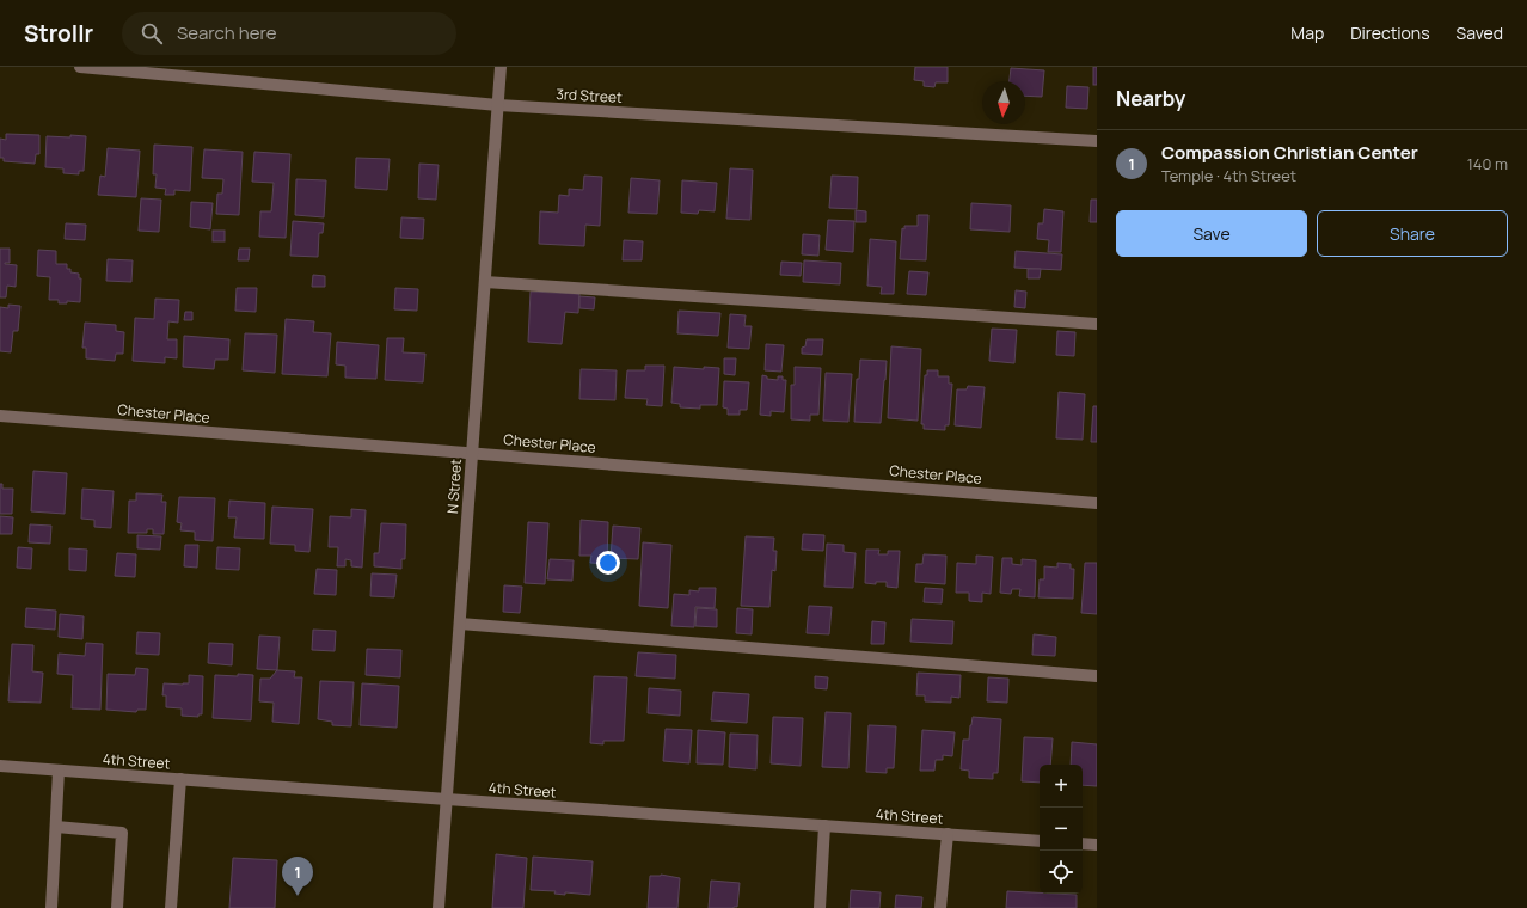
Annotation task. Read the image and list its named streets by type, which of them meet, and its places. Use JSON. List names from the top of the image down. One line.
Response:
{"streets":{"street":["3rd Street","Chester Place","N Street","4th Street"]},"crossings":[["3rd Street","N Street"],["Chester Place","N Street"],["N Street","4th Street"]],"north":"bottom","page":{"header":"Strollr","search":"Search here","nav":["Map","Directions","Saved"],"heading":"Nearby","list":[{"mark":"1","name":"Compassion Christian Center","note":"Temple · 4th Street","value":"140 m"}],"buttons":["Save","Share"],"map_buttons":["+","−"],"pins":"1"}}
